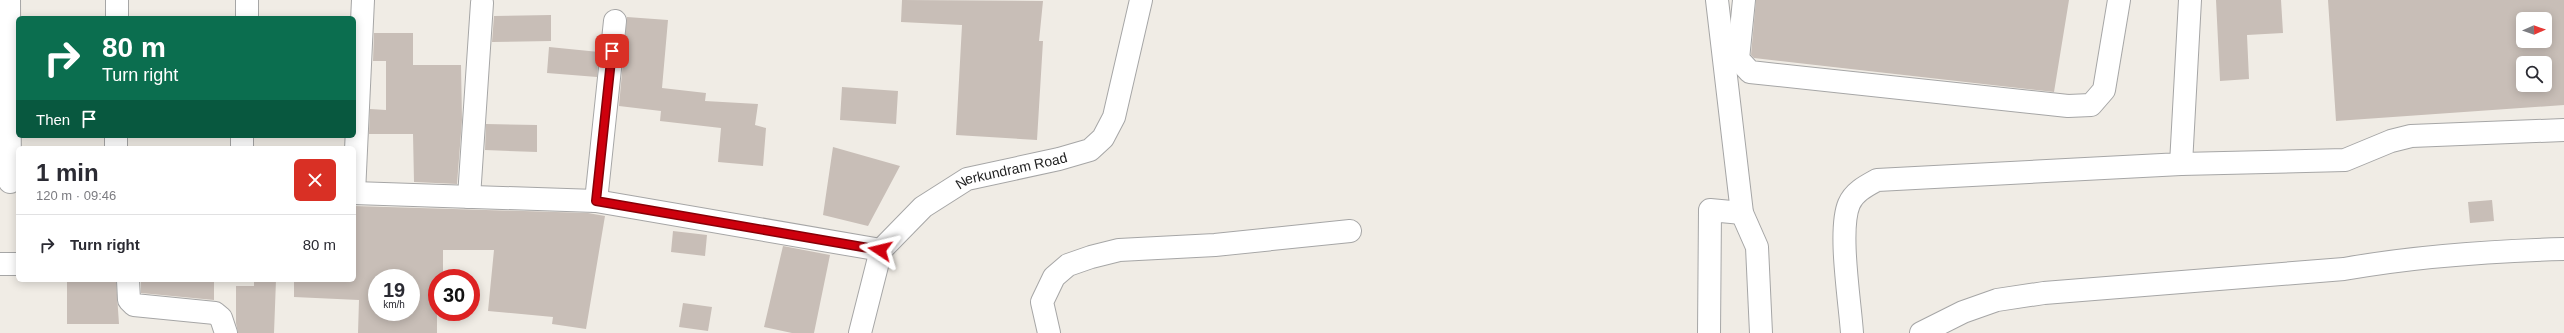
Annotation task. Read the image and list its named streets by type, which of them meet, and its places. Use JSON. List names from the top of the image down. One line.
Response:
{"streets":{"street":["Nerkundram Road"]},"north":"right","page":{"turn":["80 m","Turn right"],"then":"Then","heading":["1 min","120 m · 09:46"],"list":[{"name":"Turn right","value":"80 m"}],"speed":"19 km/h","limit":"30"}}
